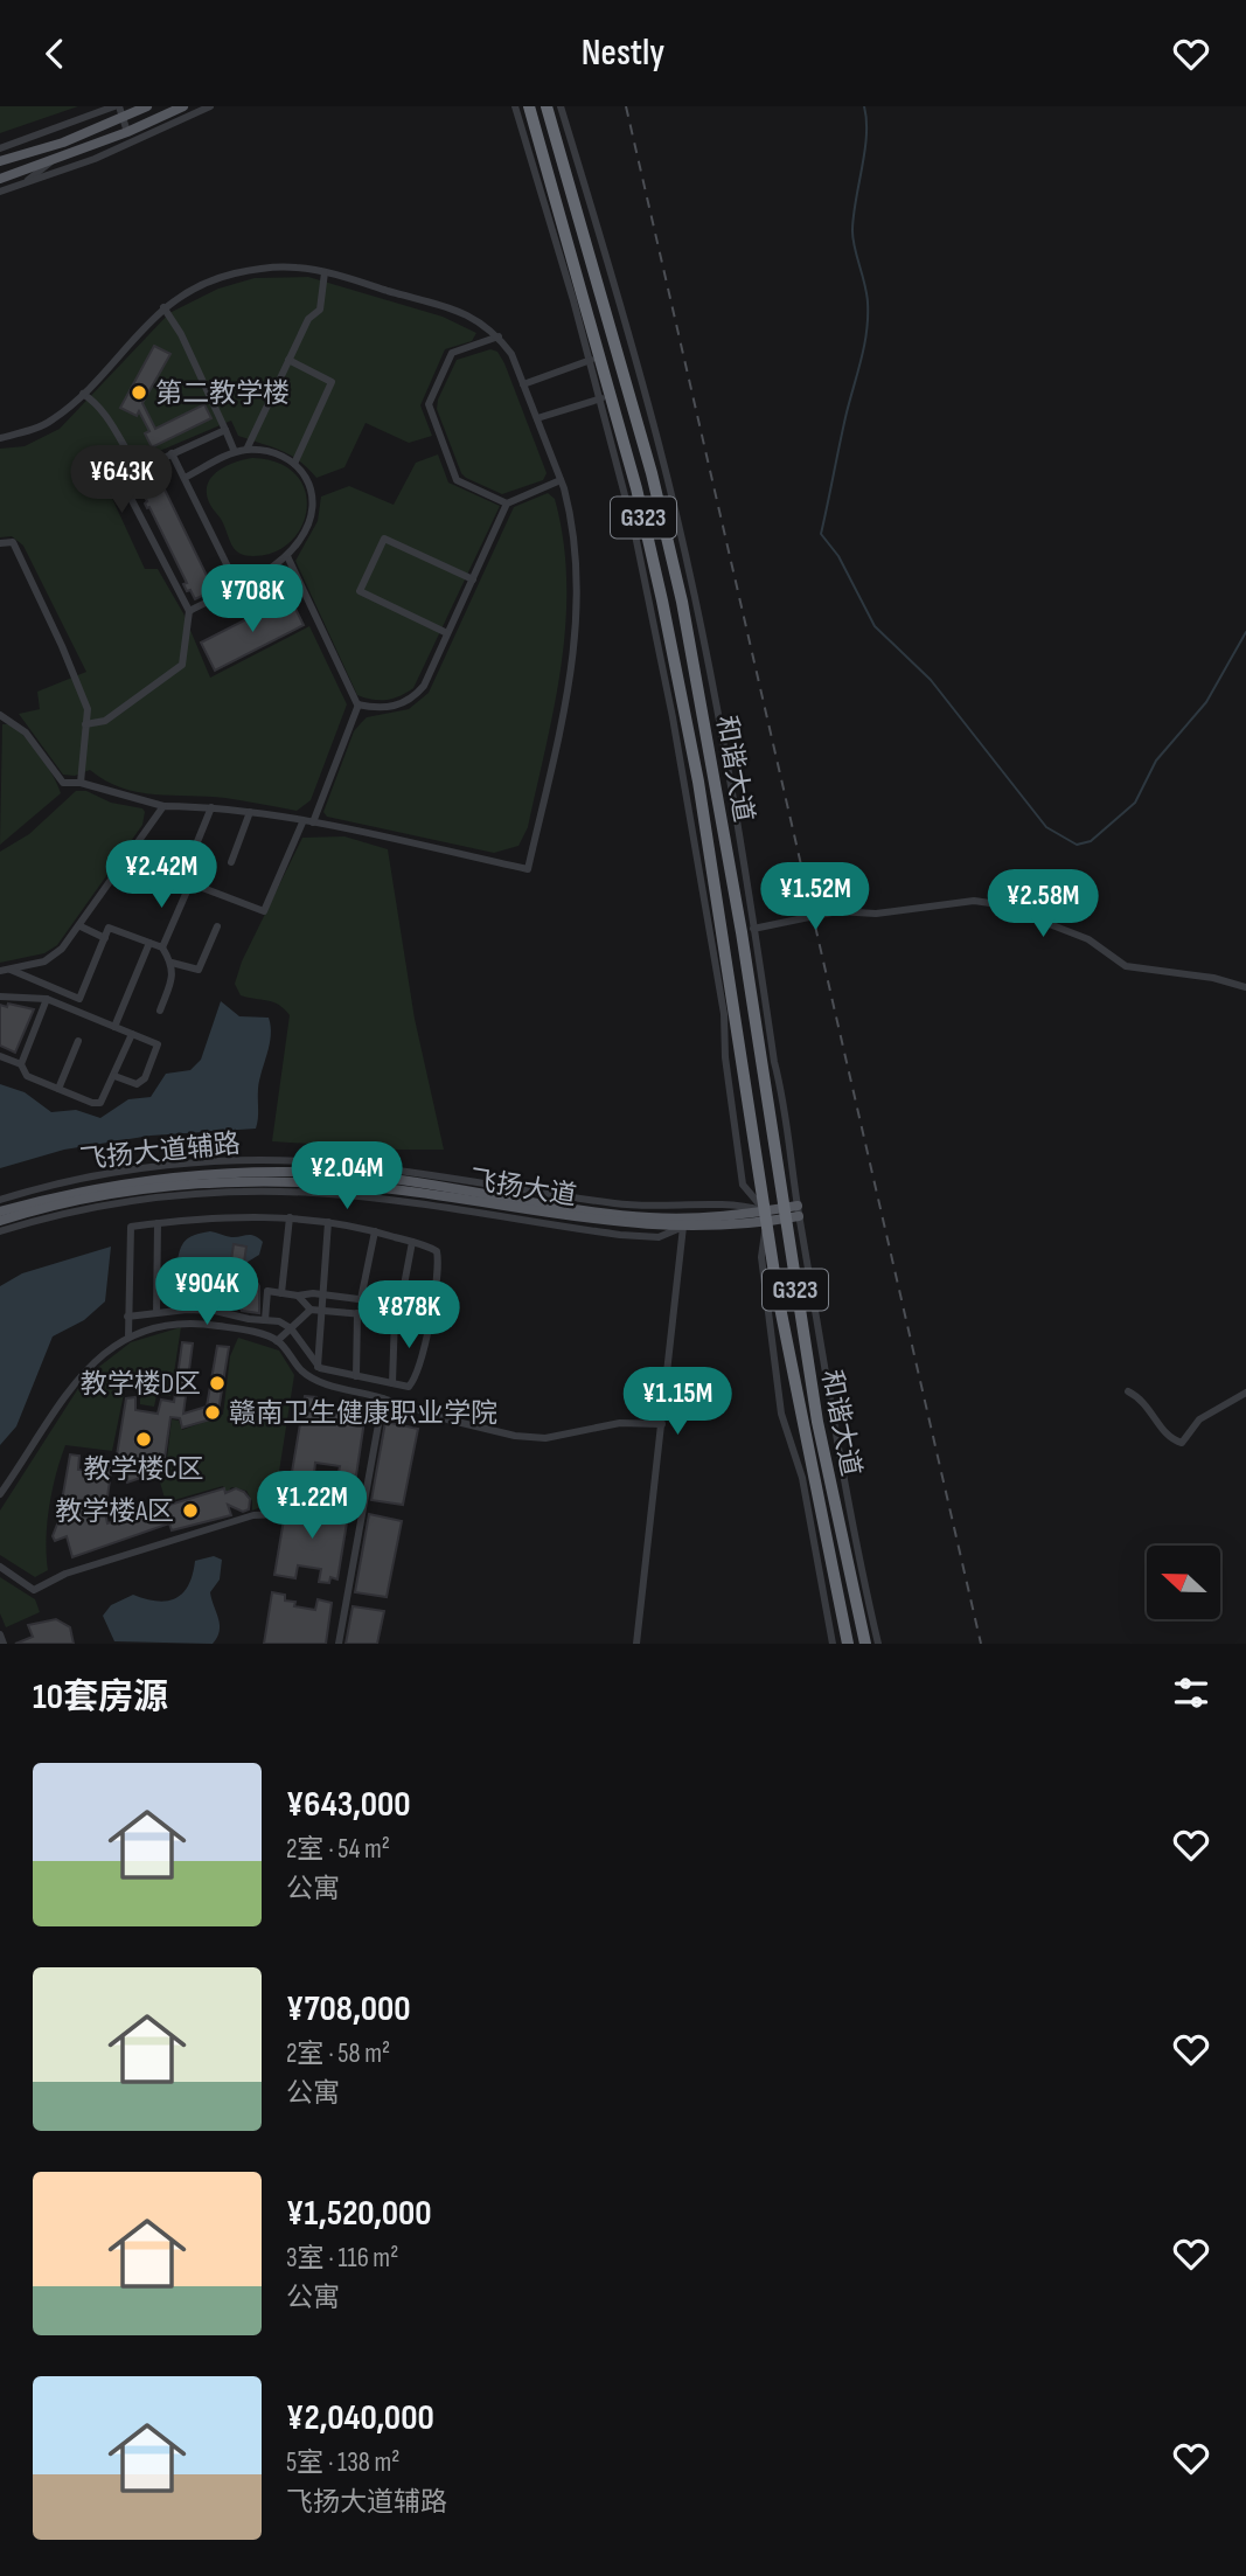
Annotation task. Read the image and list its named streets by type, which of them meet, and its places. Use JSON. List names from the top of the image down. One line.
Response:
{"streets":{"highway":["G323","和谐大道"],"main road":["飞扬大道"],"street":["飞扬大道辅路"]},"crossings":[["G323","和谐大道"],["G323","飞扬大道辅路"],["G323","飞扬大道"],["和谐大道","飞扬大道辅路"],["和谐大道","飞扬大道"],["飞扬大道辅路","飞扬大道"]],"places":["第二教学楼","教学楼D区","赣南卫生健康职业学院","教学楼C区","教学楼A区"],"north":"left","page":{"header":"Nestly","price":["¥643K","¥708K","¥2.42M","¥1.52M","¥2.58M","¥2.04M","¥904K","¥878K","¥1.15M","¥1.22M"],"heading":"10套房源","list":[{"name":"¥643,000","note":"2室 · 54 m² · 公寓"},{"name":"¥708,000","note":"2室 · 58 m² · 公寓"},{"name":"¥1,520,000","note":"3室 · 116 m² · 公寓"},{"name":"¥2,040,000","note":"5室 · 138 m² · 飞扬大道辅路"}]}}
